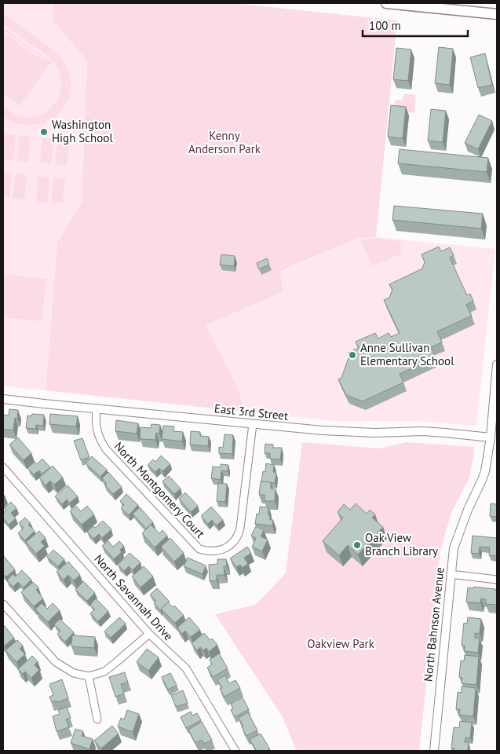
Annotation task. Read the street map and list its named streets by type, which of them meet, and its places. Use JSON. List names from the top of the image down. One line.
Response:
{"streets":{"street":["East 3rd Street","North Montgomery Court","North Savannah Drive","North Bahnson Avenue"]},"crossings":[["East 3rd Street","North Montgomery Court"],["East 3rd Street","North Bahnson Avenue"]],"parks":["Kenny Anderson Park","Oakview Park"],"places":["Washington High School","Anne Sullivan Elementary School","Oak View Branch Library"],"scale_bar":"100 m"}
